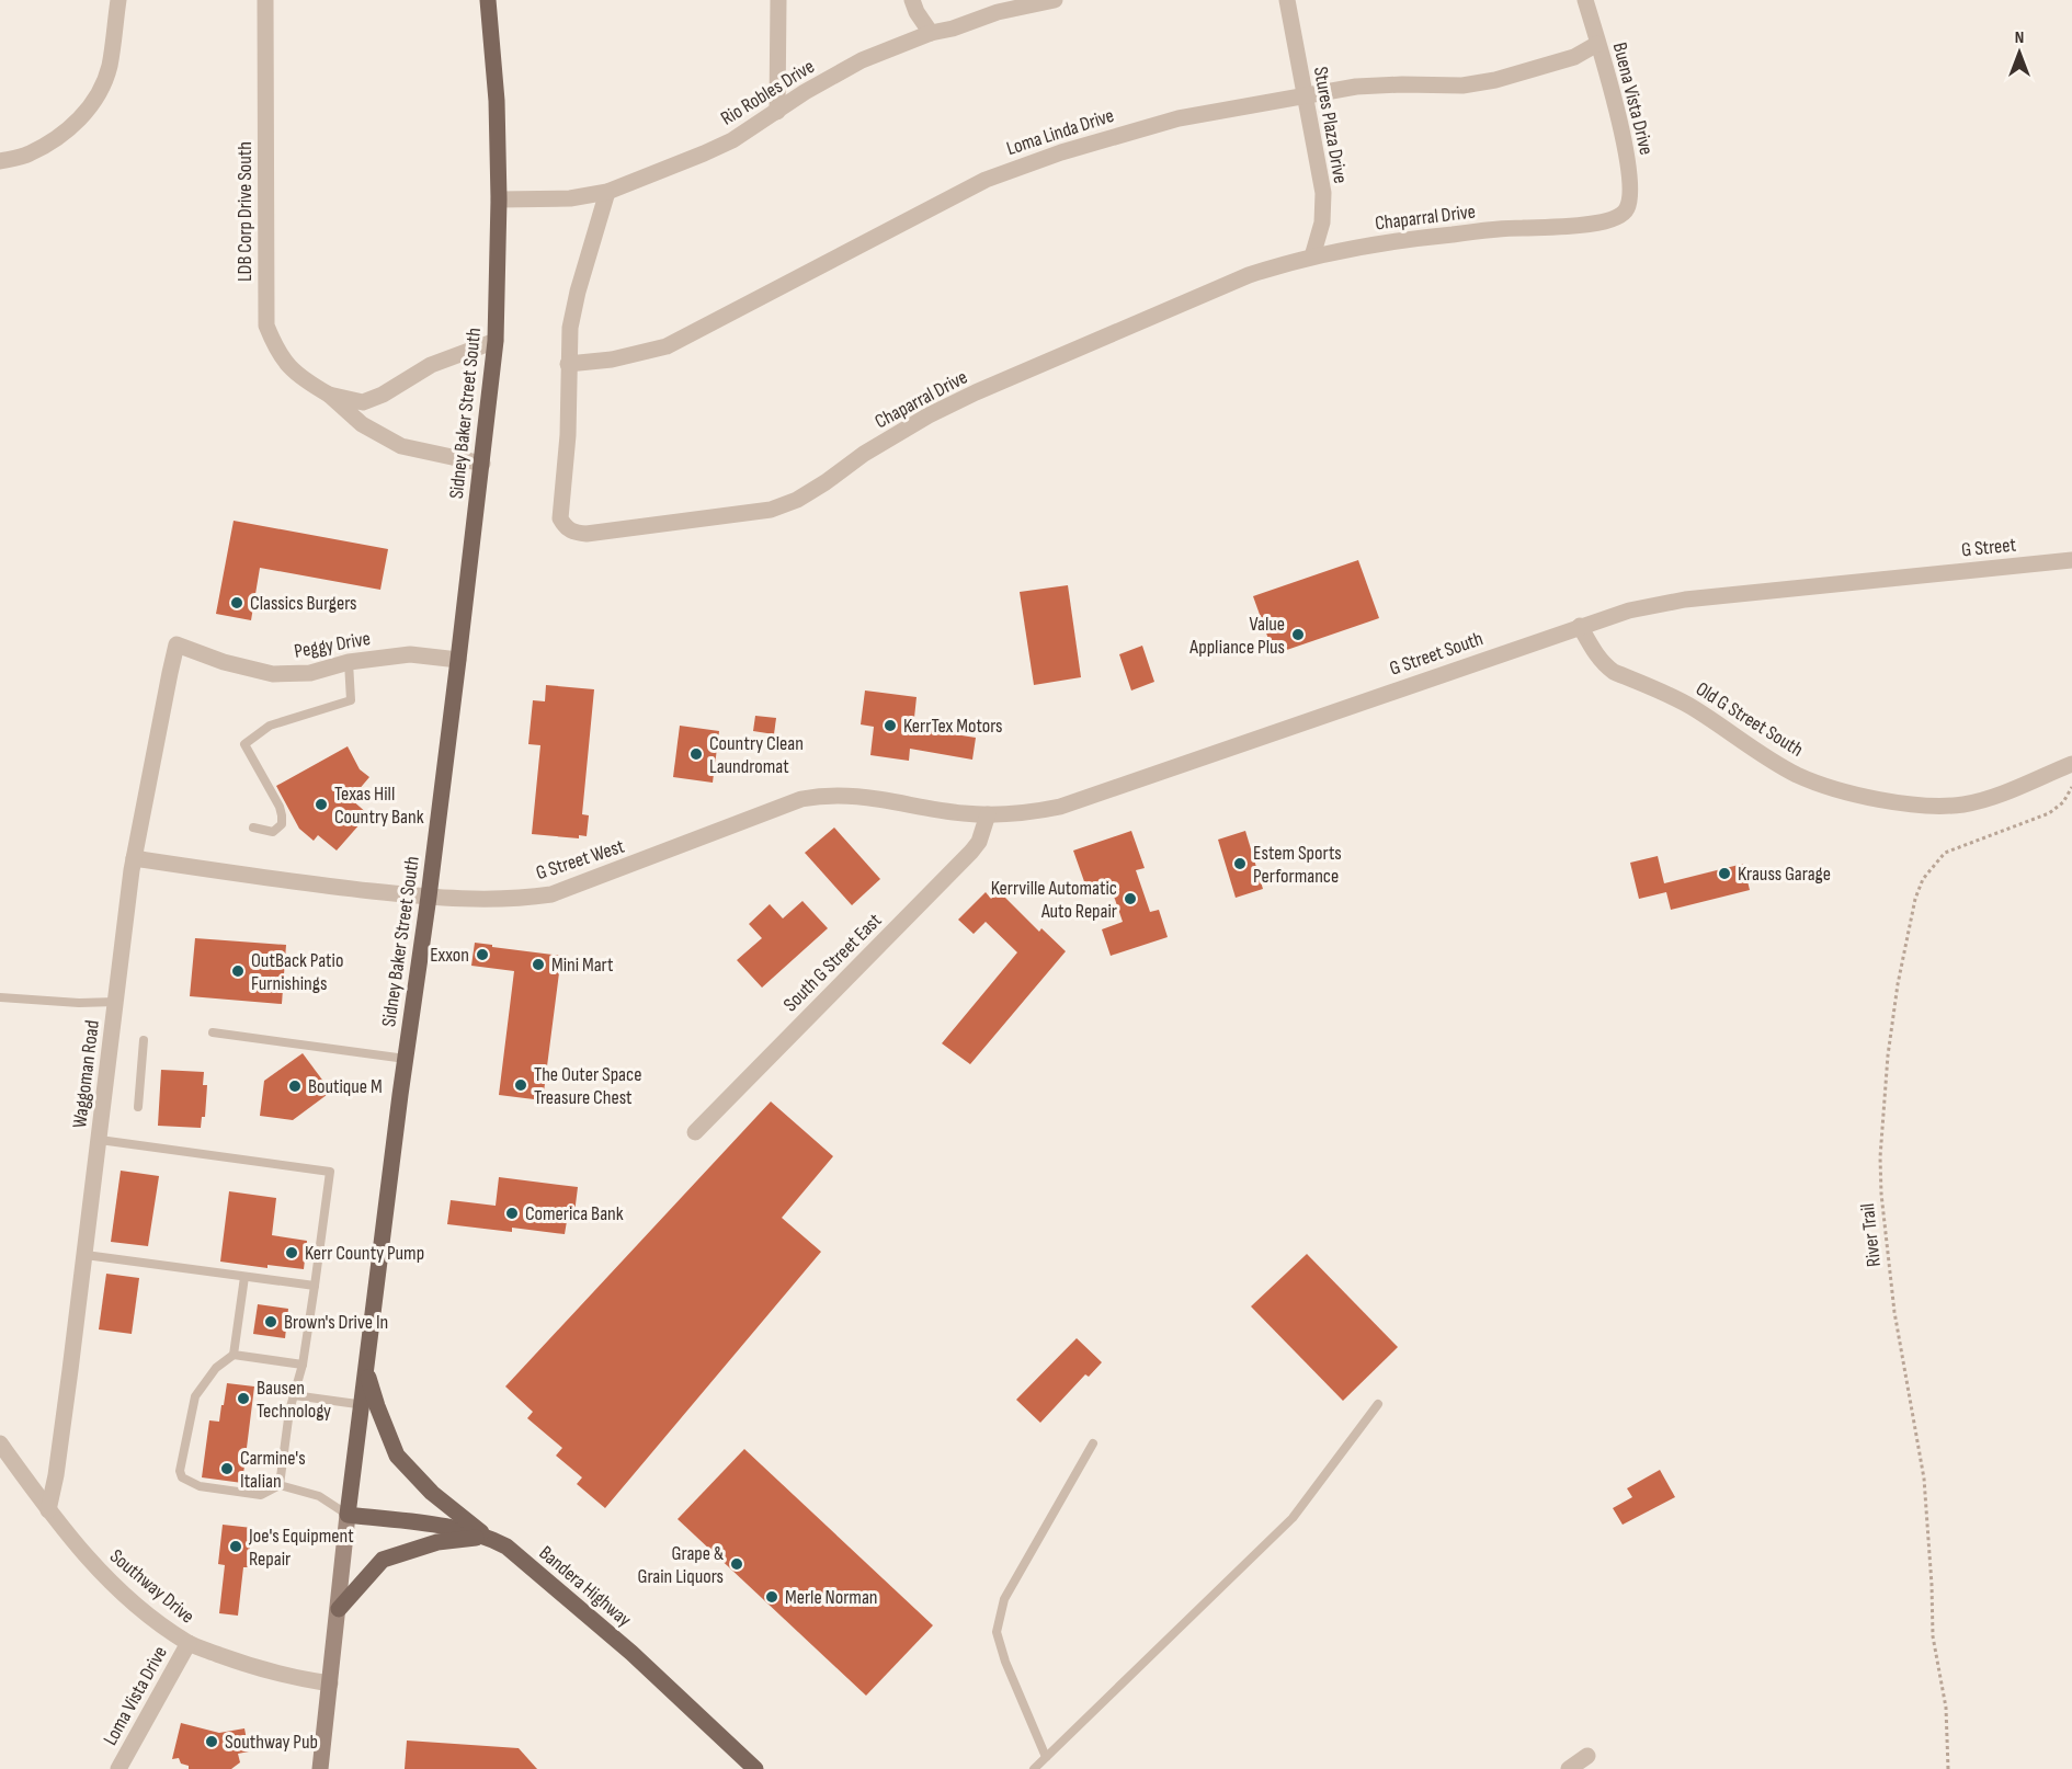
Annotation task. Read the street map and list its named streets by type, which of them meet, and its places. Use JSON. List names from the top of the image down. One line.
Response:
{"streets":{"main road":["Sidney Baker Street South","Bandera Highway"],"street":["Rio Robles Drive","Buena Vista Drive","Stures Plaza Drive","Loma Linda Drive","LDB Corp Drive South","Chaparral Drive","G Street","Peggy Drive","G Street South","Old G Street South","G Street West","South G Street East","Waggoman Road","Southway Drive","Loma Vista Drive"],"path":["River Trail"]},"crossings":[["Rio Robles Drive","Chaparral Drive"],["Rio Robles Drive","Sidney Baker Street South"],["Buena Vista Drive","Loma Linda Drive"],["Buena Vista Drive","Chaparral Drive"],["Stures Plaza Drive","Loma Linda Drive"],["Stures Plaza Drive","Chaparral Drive"],["Loma Linda Drive","Chaparral Drive"],["LDB Corp Drive South","Sidney Baker Street South"],["Sidney Baker Street South","Peggy Drive"],["Sidney Baker Street South","G Street West"],["G Street","G Street South"],["Peggy Drive","Waggoman Road"],["G Street South","Old G Street South"],["G Street South","G Street West"],["G Street South","South G Street East"],["G Street West","South G Street East"],["G Street West","Waggoman Road"],["Waggoman Road","Southway Drive"],["Southway Drive","Loma Vista Drive"]],"places":["Classics Burgers","Value Appliance Plus","KerrTex Motors","Country Clean Laundromat","Texas Hill Country Bank","Estem Sports Performance","Krauss Garage","Kerrville Automatic Auto Repair","Exxon","Mini Mart","OutBack Patio Furnishings","The Outer Space Treasure Chest","Boutique M","Comerica Bank","Kerr County Pump","Brown's Drive In","Bausen Technology","Carmine's Italian","Joe's Equipment Repair","Grape & Grain Liquors","Merle Norman","Southway Pub"],"north":"top"}
